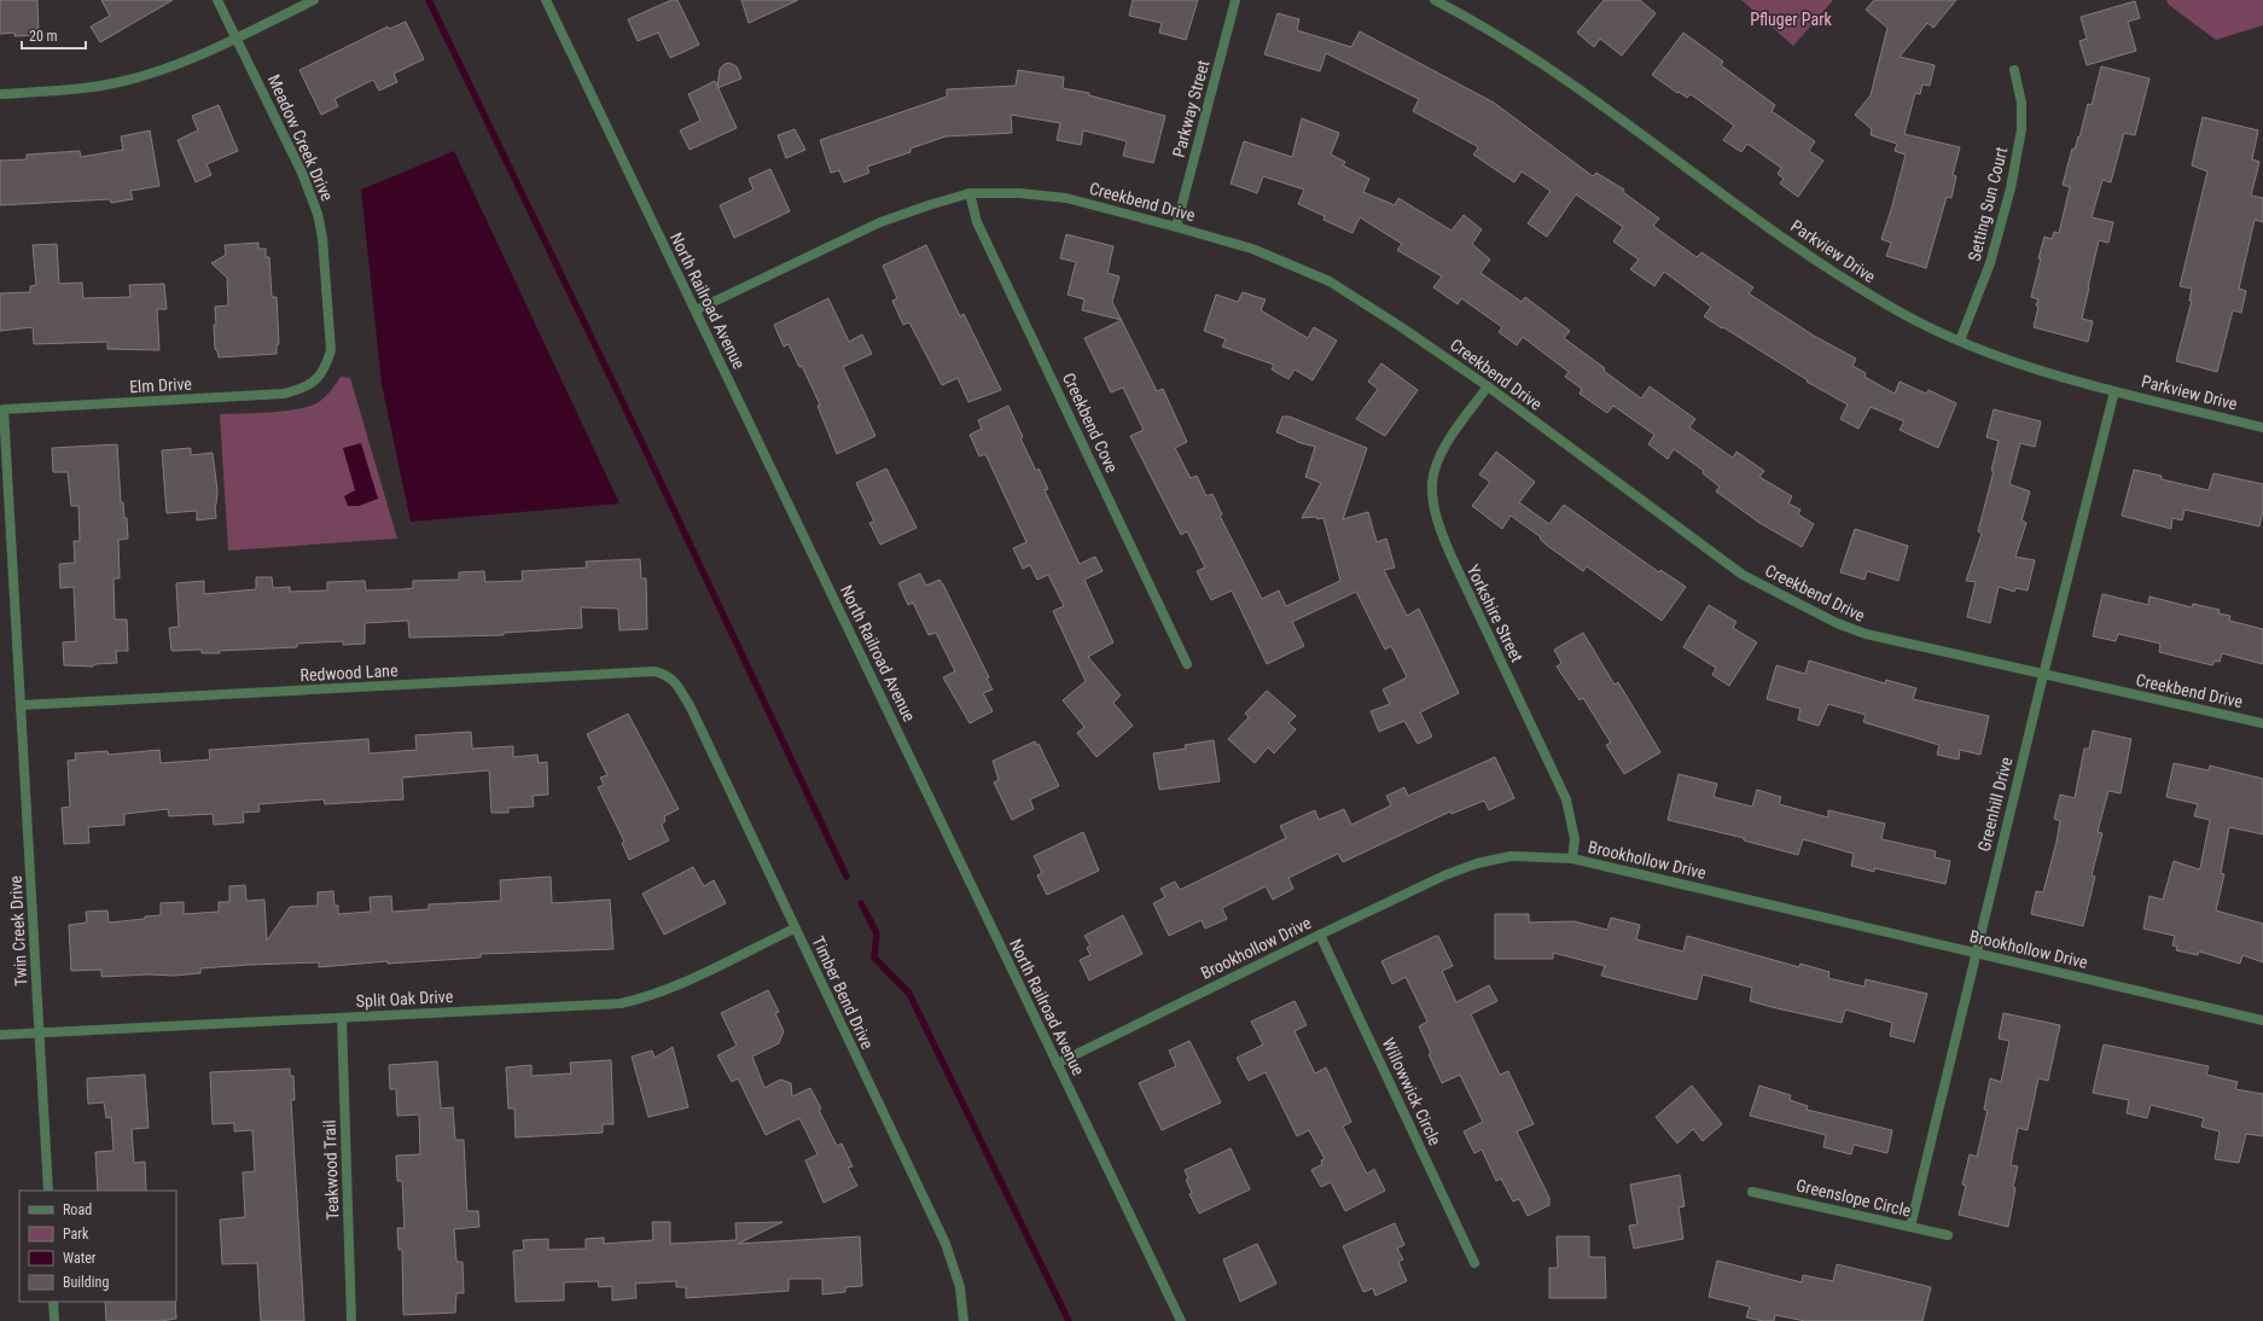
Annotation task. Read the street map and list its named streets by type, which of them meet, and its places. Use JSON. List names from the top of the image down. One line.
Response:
{"streets":{"street":["Parkway Street","Meadow Creek Drive","Creekbend Drive","Setting Sun Court","Parkview Drive","North Railroad Avenue","Elm Drive","Creekbend Cove","Yorkshire Street","Redwood Lane","Greenhill Drive","Brookhollow Drive","Twin Creek Drive","Timber Bend Drive","Split Oak Drive","Willowwick Circle","Teakwood Trail","Greenslope Circle"]},"crossings":[["Parkway Street","Creekbend Drive"],["Meadow Creek Drive","Elm Drive"],["Creekbend Drive","North Railroad Avenue"],["Creekbend Drive","Creekbend Cove"],["Creekbend Drive","Yorkshire Street"],["Creekbend Drive","Greenhill Drive"],["Setting Sun Court","Parkview Drive"],["Parkview Drive","Greenhill Drive"],["North Railroad Avenue","Brookhollow Drive"],["Elm Drive","Twin Creek Drive"],["Yorkshire Street","Brookhollow Drive"],["Redwood Lane","Twin Creek Drive"],["Redwood Lane","Timber Bend Drive"],["Greenhill Drive","Brookhollow Drive"],["Greenhill Drive","Greenslope Circle"],["Brookhollow Drive","Willowwick Circle"],["Twin Creek Drive","Split Oak Drive"],["Timber Bend Drive","Split Oak Drive"],["Split Oak Drive","Teakwood Trail"]],"parks":["Pfluger Park"],"legend":["Road","Park","Water","Building"],"scale_bar":"20 m"}
